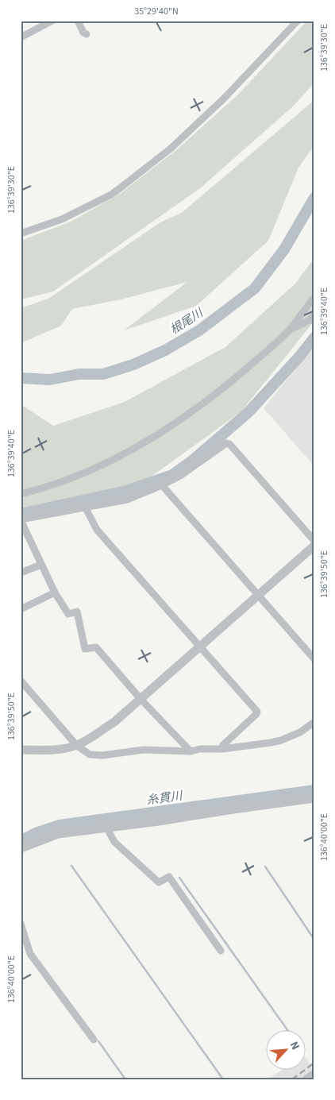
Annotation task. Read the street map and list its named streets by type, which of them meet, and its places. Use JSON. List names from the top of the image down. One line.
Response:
{"water":["根尾川","糸貫川"],"north":"top right","coordinates":["35°29'40\"N","136°39'30\"E","136°39'40\"E","136°39'50\"E","136°40'00\"E"]}
